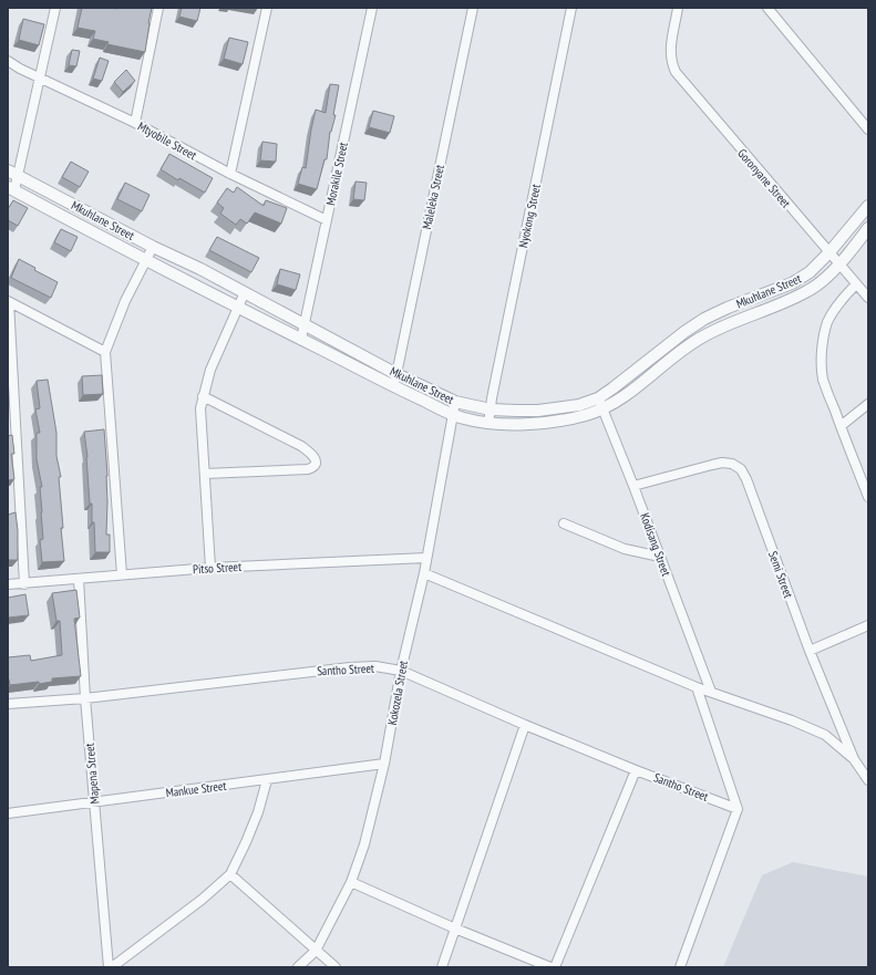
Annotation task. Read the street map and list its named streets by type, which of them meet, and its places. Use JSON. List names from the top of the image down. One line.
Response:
{"streets":{"street":["Mtyobile Street","Morakile Street","Goronyane Street","Maleleka Street","Nyokong Street","Mkuhlane Street","Kodisang Street","Pitso Street","Semi Street","Santho Street","Kokozela Street","Mapena Street","Mankue Street"]},"crossings":[["Mtyobile Street","Morakile Street"],["Morakile Street","Mkuhlane Street"],["Goronyane Street","Mkuhlane Street"],["Maleleka Street","Mkuhlane Street"],["Nyokong Street","Mkuhlane Street"],["Mkuhlane Street","Kodisang Street"],["Mkuhlane Street","Kokozela Street"],["Kodisang Street","Semi Street"],["Pitso Street","Kokozela Street"],["Pitso Street","Mapena Street"],["Santho Street","Kokozela Street"],["Santho Street","Mapena Street"],["Kokozela Street","Mankue Street"],["Mapena Street","Mankue Street"]]}
